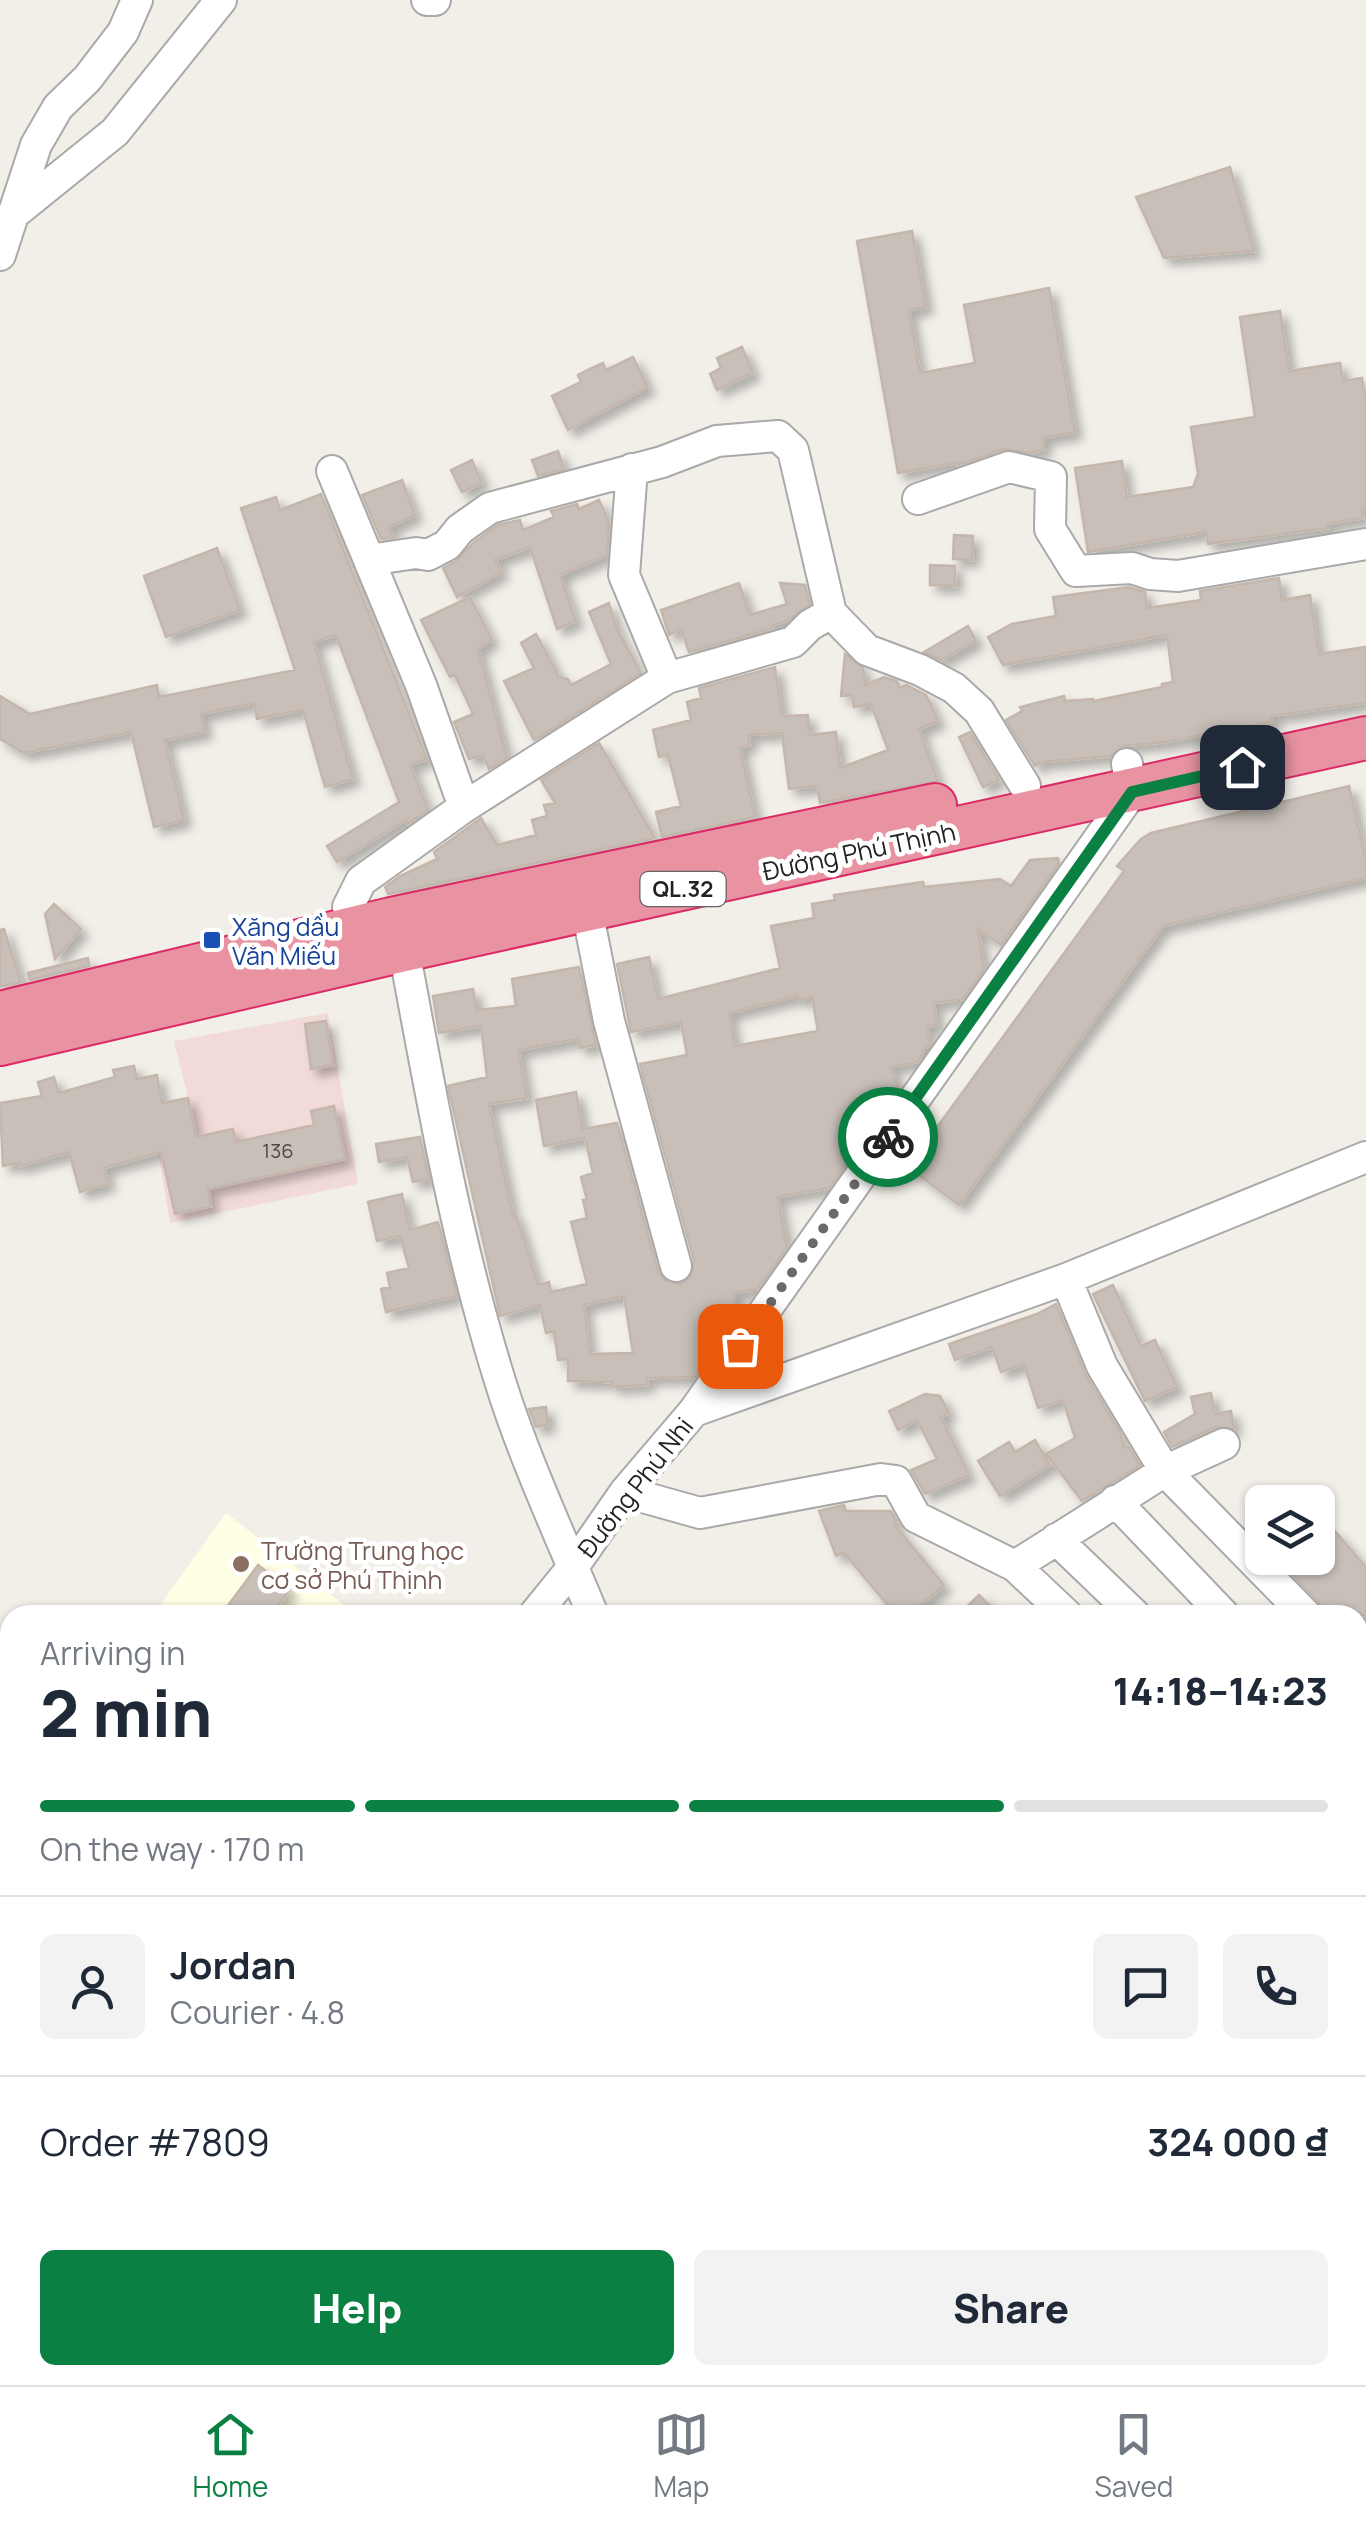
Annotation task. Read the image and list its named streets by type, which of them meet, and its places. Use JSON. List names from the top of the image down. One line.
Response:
{"streets":{"highway":["Đường Phú Thịnh","QL.32"],"street":["Đường Phú Nhi"]},"crossings":[["Đường Phú Thịnh","Đường Phú Nhi"]],"places":{"transit":["Xăng dầu Văn Miếu"],"other":["Trường Trung học cơ sở Phú Thịnh"]},"house_numbers":["136"],"page":{"heading":["2 min","Arriving in","14:18–14:23"],"panel":["Jordan","Courier · 4.8","Order #7809","324 000 ₫"],"bar":"On the way · 170 m","buttons":["Help","Share"],"tabs":["Home","Map","Saved"]}}
